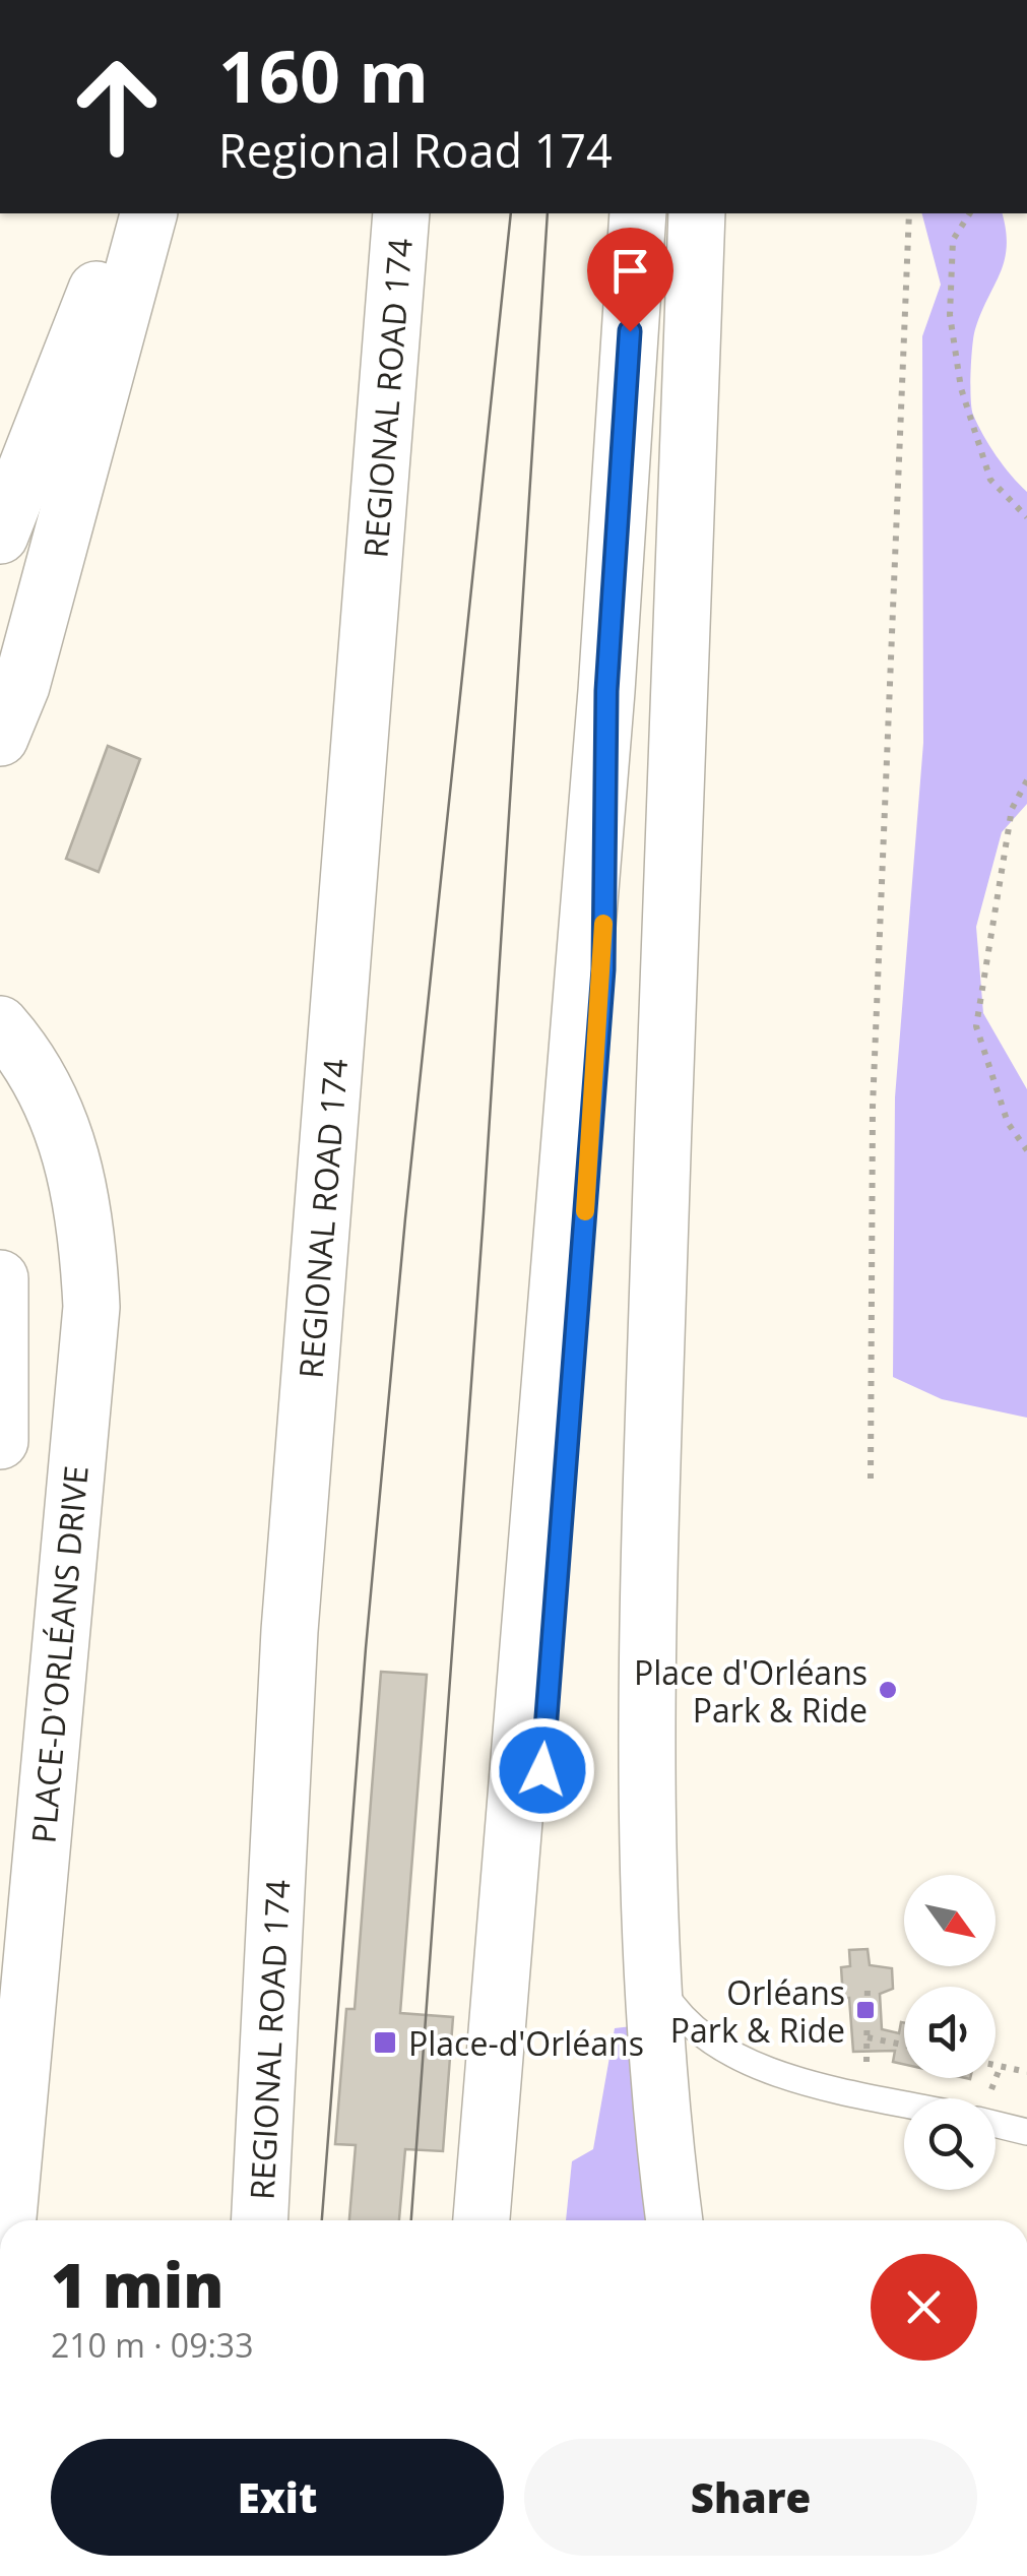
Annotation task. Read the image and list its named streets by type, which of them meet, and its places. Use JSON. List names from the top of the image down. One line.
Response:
{"streets":{"main road":["REGIONAL ROAD 174","PLACE-D'ORLÉANS DRIVE"]},"places":{"other":["Place d'Orléans Park & Ride"],"transit":["Orléans Park & Ride","Place-d'Orléans"]},"north":"bottom right","page":{"turn":["160 m","Regional Road 174"],"heading":["1 min","210 m · 09:33"],"buttons":["Exit","Share"]}}
